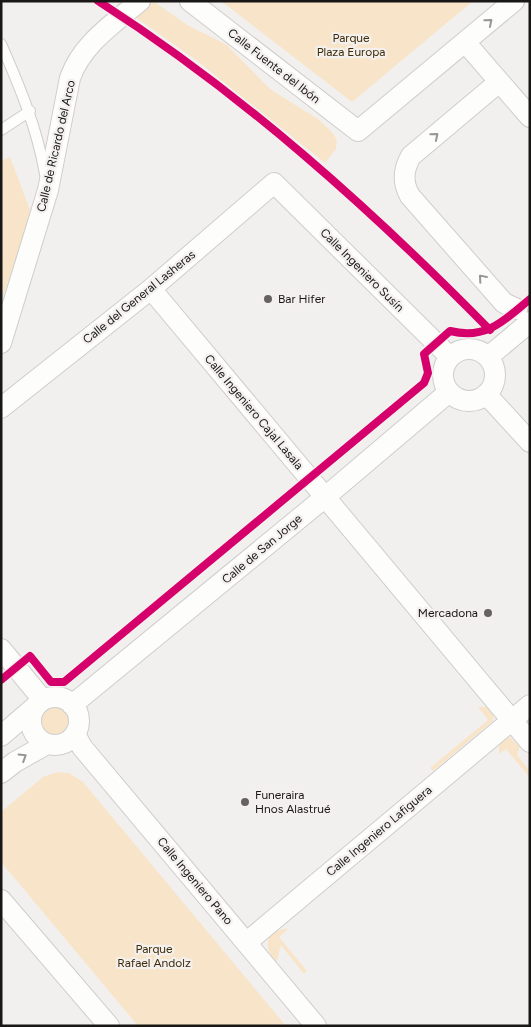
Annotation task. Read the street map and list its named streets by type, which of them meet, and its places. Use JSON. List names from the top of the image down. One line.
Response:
{"streets":{"street":["Calle Fuente del Ibón","Calle de Ricardo del Arco","Calle Ingeniero Susín","Calle del General Lasheras","Calle Ingeniero Cajal Lasala","Calle de San Jorge","Calle Ingeniero Lafiguera","Calle Ingeniero Pano"]},"crossings":[["Calle Ingeniero Susín","Calle del General Lasheras"],["Calle Ingeniero Susín","Calle de San Jorge"],["Calle del General Lasheras","Calle Ingeniero Cajal Lasala"],["Calle Ingeniero Cajal Lasala","Calle de San Jorge"],["Calle Ingeniero Cajal Lasala","Calle Ingeniero Lafiguera"],["Calle de San Jorge","Calle Ingeniero Pano"],["Calle Ingeniero Lafiguera","Calle Ingeniero Pano"]],"parks":["Parque Plaza Europa","Parque Rafael Andolz"],"places":["Bar Hifer","Mercadona","Funeraira Hnos Alastrué"]}
